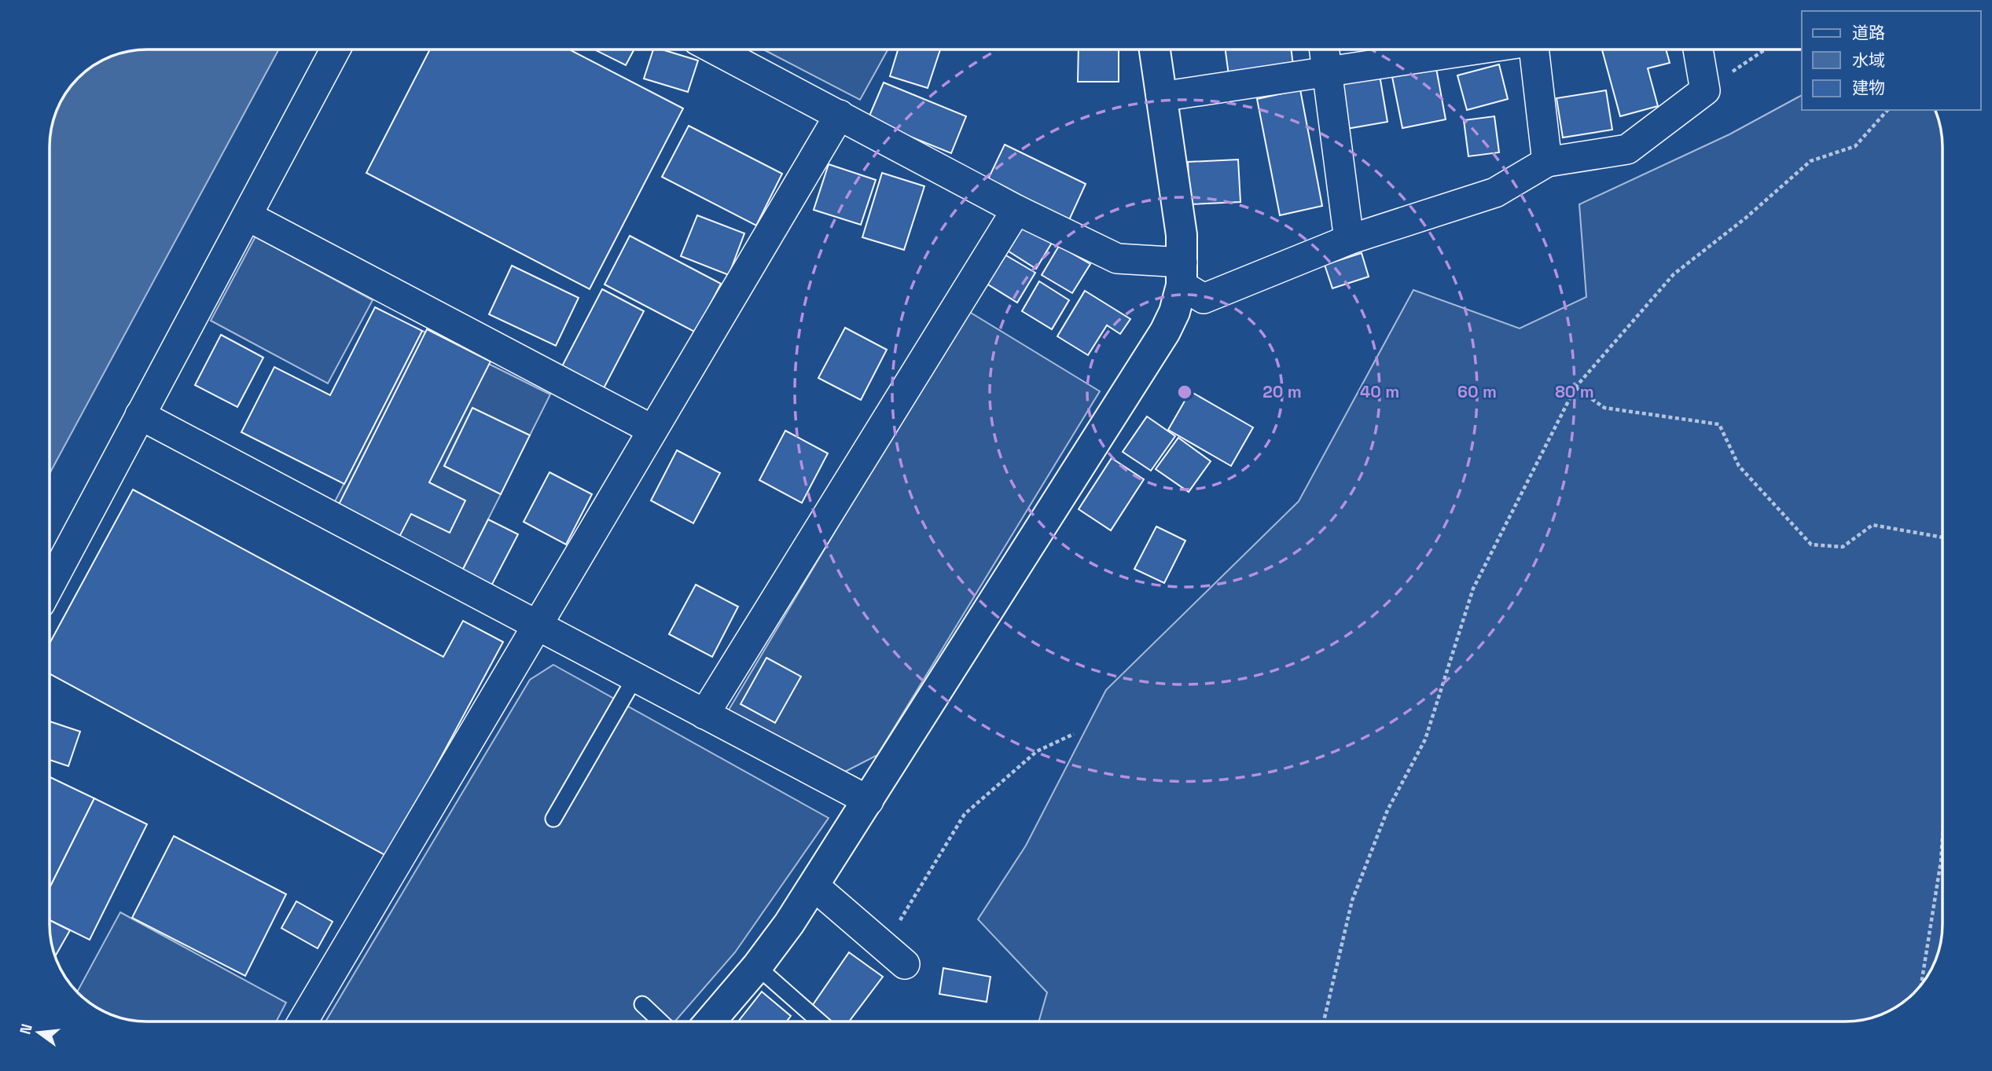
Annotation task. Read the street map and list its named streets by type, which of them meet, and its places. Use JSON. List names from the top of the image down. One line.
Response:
{"legend":["道路","水域","建物"],"north":"left","rings":["20 m","40 m","60 m","80 m"]}
